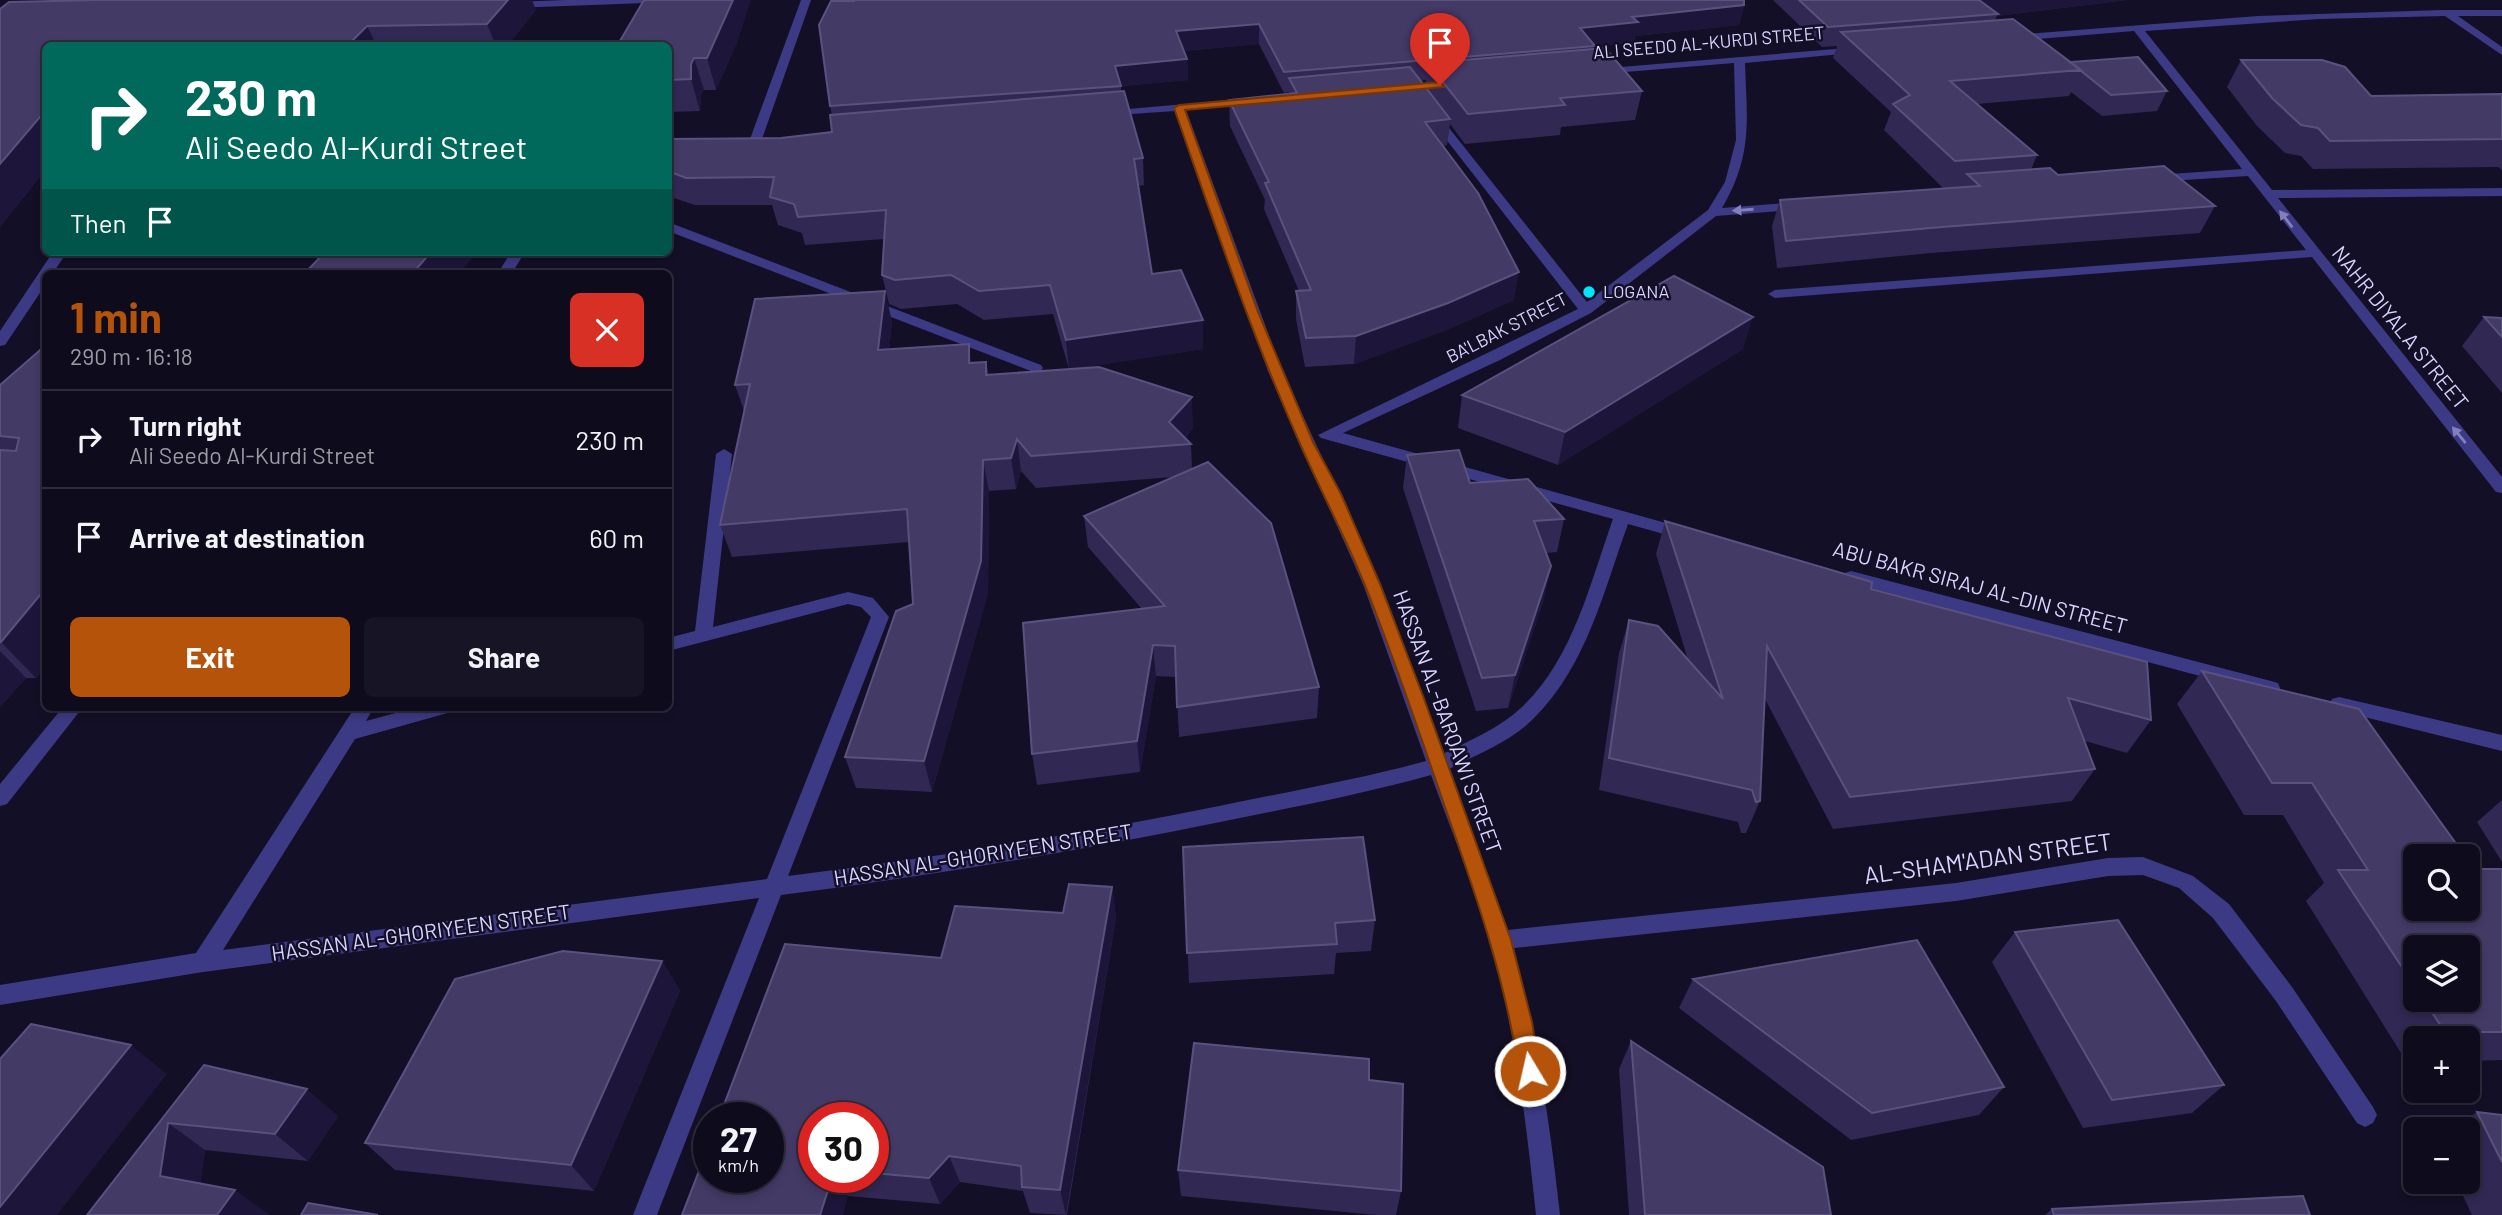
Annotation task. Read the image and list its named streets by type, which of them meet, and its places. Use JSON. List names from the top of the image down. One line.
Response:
{"streets":{"street":["ALI SEEDO AL-KURDI STREET","BA'LBAK STREET","NAHR DIYALA STREET","ABU BAKR SIRAJ AL-DIN STREET","HASSAN AL-BARQAWI STREET","HASSAN AL-GHORIYEEN STREET","AL-SHAM'ADAN STREET"]},"crossings":[["ALI SEEDO AL-KURDI STREET","BA'LBAK STREET"],["BA'LBAK STREET","HASSAN AL-BARQAWI STREET"],["HASSAN AL-BARQAWI STREET","HASSAN AL-GHORIYEEN STREET"],["HASSAN AL-BARQAWI STREET","AL-SHAM'ADAN STREET"]],"one_way":["NAHR DIYALA STREET"],"places":["LOGANA"],"page":{"turn":["230 m","Ali Seedo Al-Kurdi Street"],"then":"Then","heading":["1 min","290 m · 16:18"],"list":[{"name":"Turn right","note":"Ali Seedo Al-Kurdi Street","value":"230 m"},{"name":"Arrive at destination","value":"60 m"}],"buttons":["Exit","Share"],"map_buttons":["+","−"],"speed":"27 km/h","limit":"30"}}
